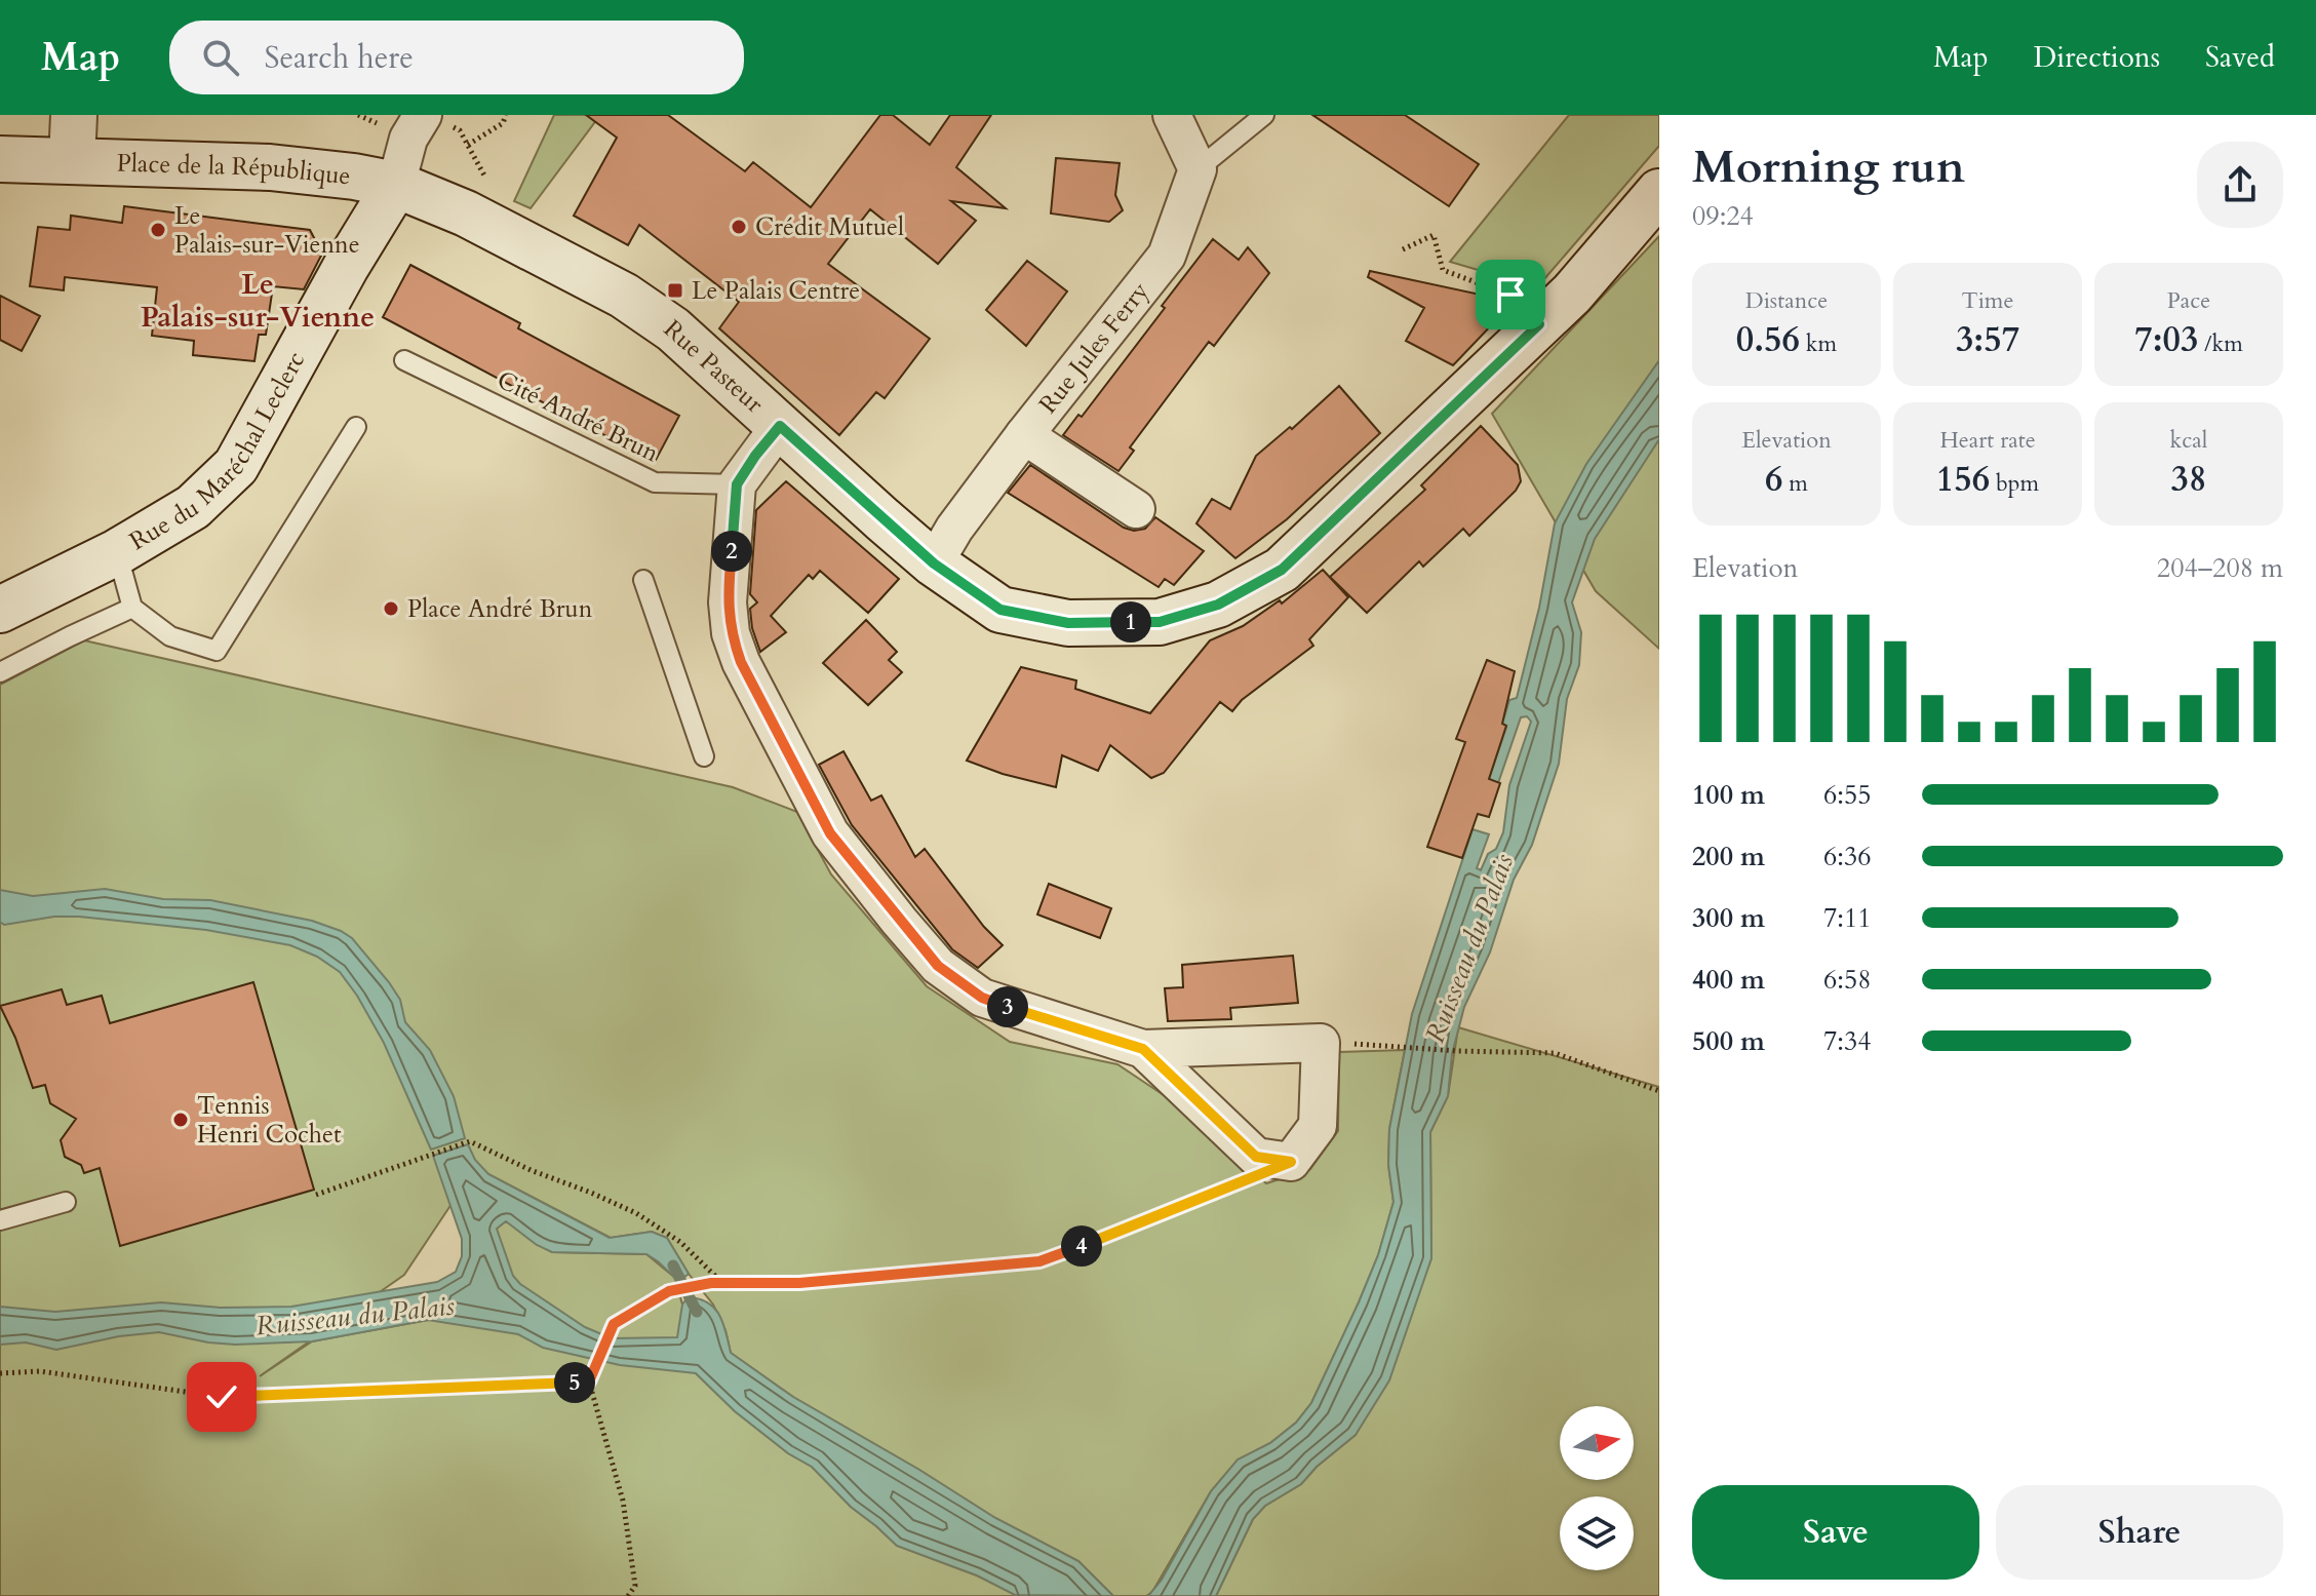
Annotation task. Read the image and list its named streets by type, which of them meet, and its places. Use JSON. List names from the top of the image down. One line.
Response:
{"streets":{"main road":["Place de la République","Rue Pasteur","Rue du Maréchal Leclerc"],"street":["Rue Jules Ferry"],"lane":["Cité André Brun"]},"crossings":[["Place de la République","Rue Pasteur"],["Place de la République","Rue du Maréchal Leclerc"],["Rue Jules Ferry","Rue Pasteur"],["Rue Pasteur","Rue du Maréchal Leclerc"]],"districts":["Le Palais-sur-Vienne"],"water":["Ruisseau du Palais"],"places":{"other":["Crédit Mutuel","Le Palais-sur-Vienne","Place André Brun","Tennis Henri Cochet"],"transit":["Le Palais Centre"]},"north":"right","page":{"header":"Map","search":"Search here","nav":["Map","Directions","Saved"],"heading":["Morning run","09:24"],"stats":[["Distance","0.56 km"],["Time","3:57"],["Pace","7:03 /km"],["Elevation","6 m"],["Heart rate","156 bpm"],["kcal","38"]],"pins":["2","1","3","4","5"],"chart":["Elevation","204–208 m"],"list":[{"name":"100 m","note":"6:55"},{"name":"200 m","note":"6:36"},{"name":"300 m","note":"7:11"},{"name":"400 m","note":"6:58"},{"name":"500 m","note":"7:34"}],"buttons":["Save","Share"]}}
